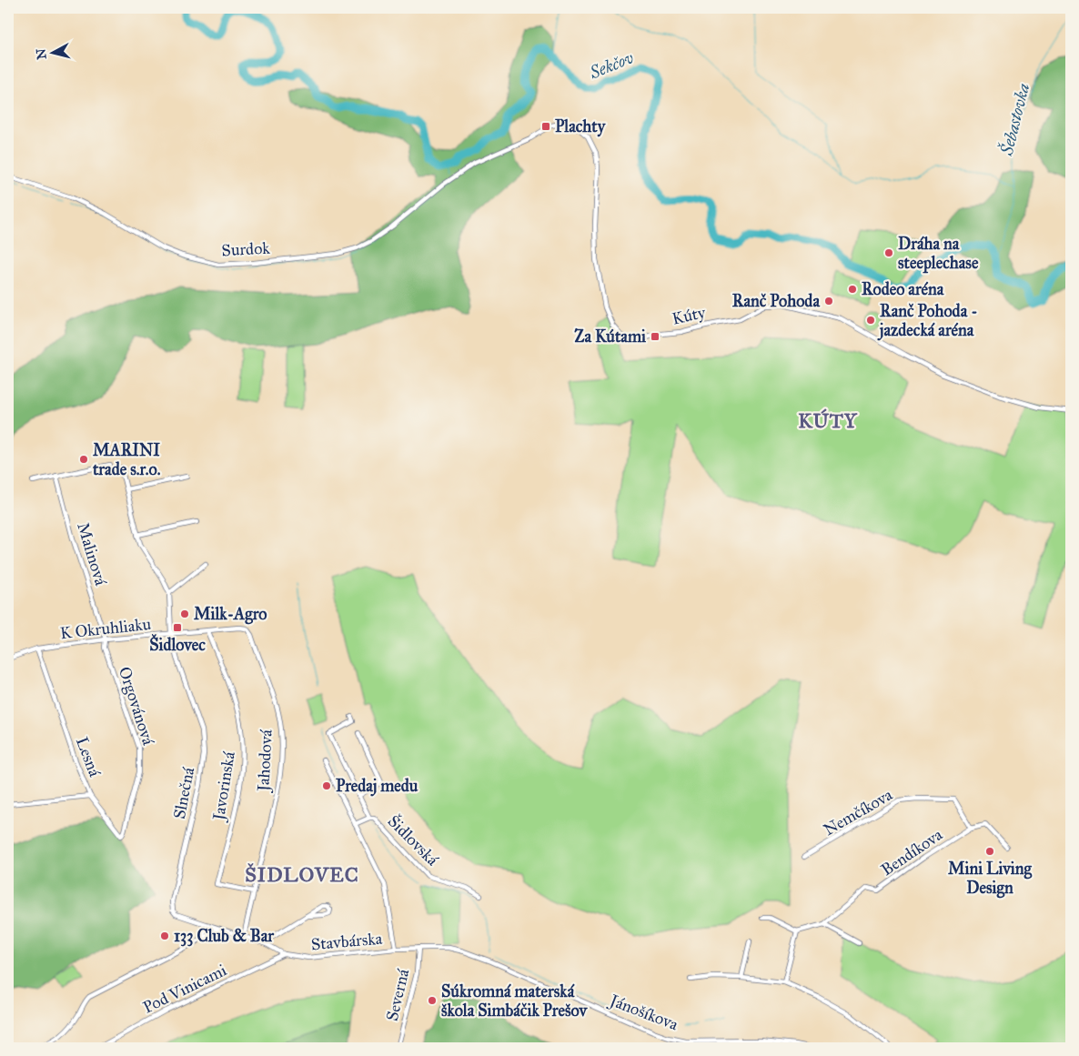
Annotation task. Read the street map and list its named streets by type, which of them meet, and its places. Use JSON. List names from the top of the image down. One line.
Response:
{"streets":{"street":["Surdok","Kúty","Malinová","K Okruhliaku","Orgovánová","Lesná","Jahodová","Javorinská","Slnečná","Nemčíkova","Šidlovská","Bendíkova","Stavbárska","Pod Vinicami","Severná","Jánošíkova"]},"crossings":[["Surdok","Kúty"],["Malinová","K Okruhliaku"],["Malinová","Orgovánová"],["K Okruhliaku","Orgovánová"],["K Okruhliaku","Lesná"],["K Okruhliaku","Jahodová"],["K Okruhliaku","Javorinská"],["K Okruhliaku","Slnečná"],["Orgovánová","Lesná"],["Jahodová","Javorinská"],["Jahodová","Stavbárska"],["Slnečná","Stavbárska"],["Nemčíkova","Bendíkova"],["Stavbárska","Pod Vinicami"],["Stavbárska","Jánošíkova"],["Severná","Jánošíkova"]],"districts":["KÚTY","ŠIDLOVEC"],"water":["Sekčov","Šebastovka"],"places":{"transit":["Plachty","Za Kútami","Šidlovec"],"other":["Dráha na steeplechase","Rodeo aréna","Ranč Pohoda","Ranč Pohoda - jazdecká aréna","MARINI trade s.r.o.","Milk-Agro","Predaj medu","Mini Living Design","133 Club & Bar","Súkromná materská škola Simbáčik Prešov"]},"north":"left"}
